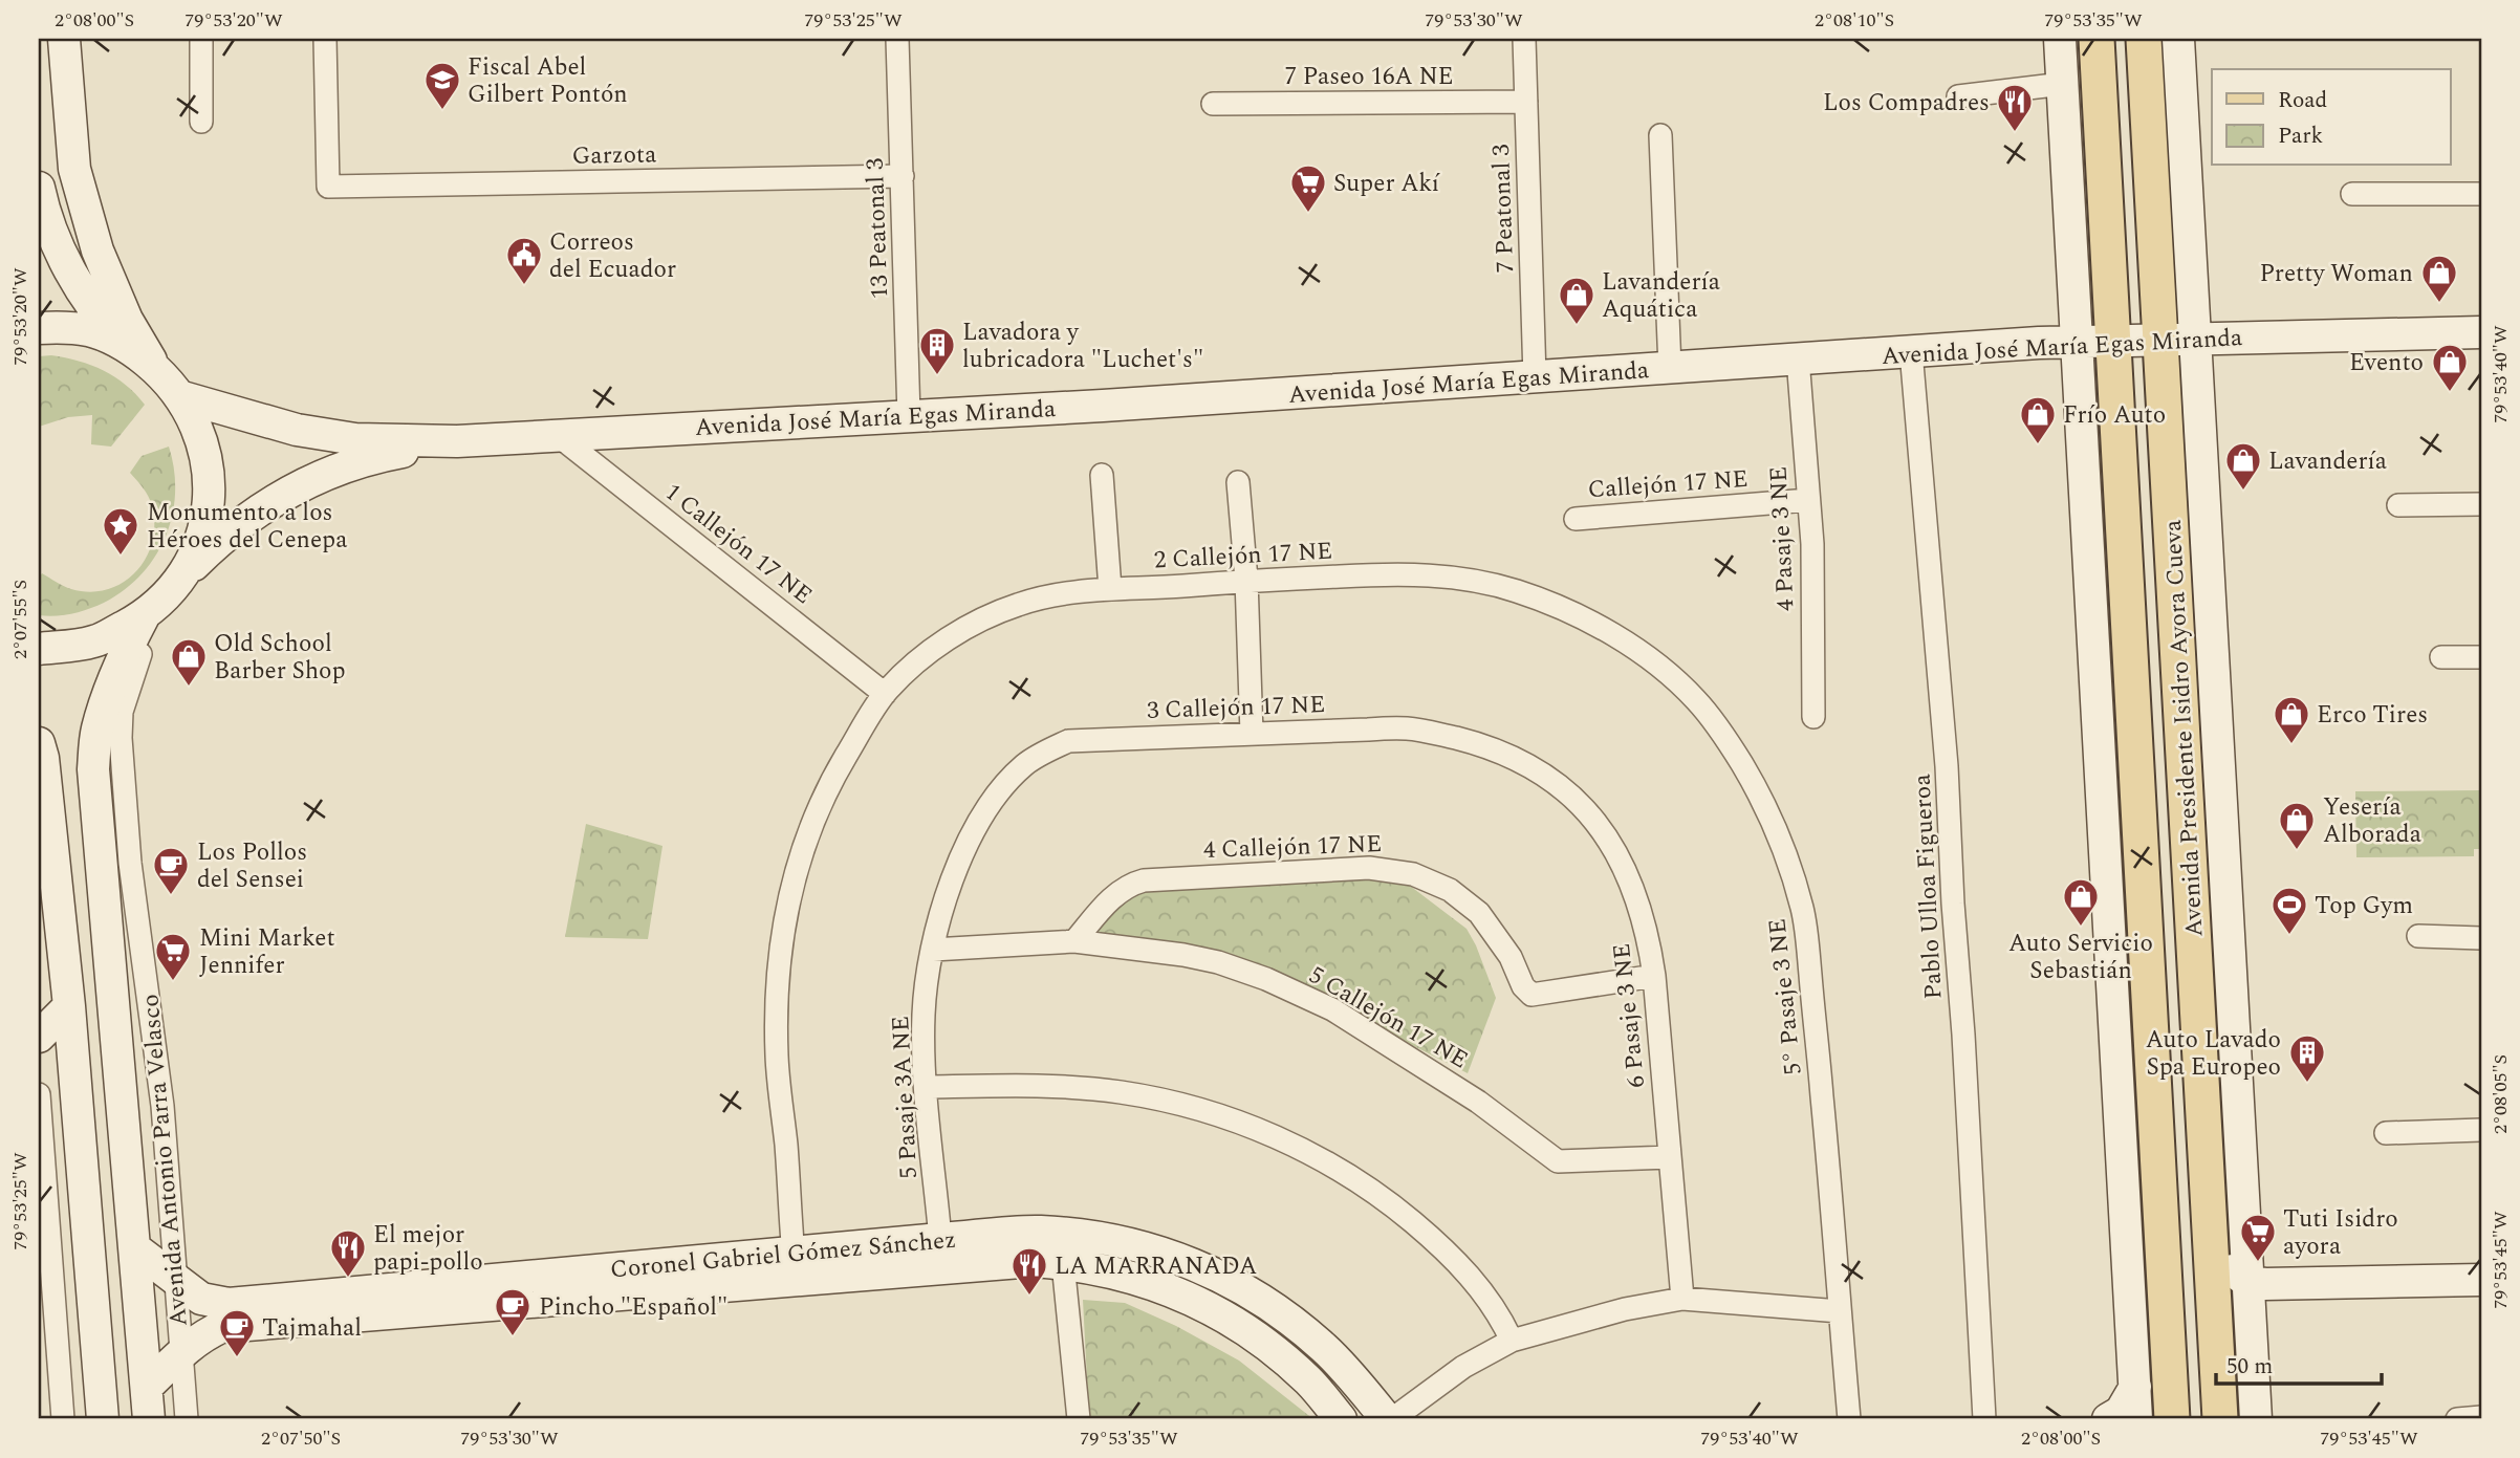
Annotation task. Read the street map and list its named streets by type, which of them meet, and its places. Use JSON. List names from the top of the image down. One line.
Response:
{"streets":{"main road":["Avenida Presidente Isidro Ayora Cueva"],"street":["7 Paseo 16A NE","Garzota","7 Peatonal 3","13 Peatonal 3","Avenida José María Egas Miranda","Callejón 17 NE","4 Pasaje 3 NE","1 Callejón 17 NE","2 Callejón 17 NE","3 Callejón 17 NE","4 Callejón 17 NE","Pablo Ulloa Figueroa","5° Pasaje 3 NE","6 Pasaje 3 NE","5 Callejón 17 NE","5 Pasaje 3A NE","Avenida Antonio Parra Velasco","Coronel Gabriel Gómez Sánchez"]},"crossings":[["7 Paseo 16A NE","7 Peatonal 3"],["Garzota","13 Peatonal 3"],["7 Peatonal 3","Avenida José María Egas Miranda"],["13 Peatonal 3","Avenida José María Egas Miranda"],["Avenida José María Egas Miranda","4 Pasaje 3 NE"],["Avenida José María Egas Miranda","1 Callejón 17 NE"],["Avenida José María Egas Miranda","Avenida Presidente Isidro Ayora Cueva"],["Avenida José María Egas Miranda","Pablo Ulloa Figueroa"],["Callejón 17 NE","4 Pasaje 3 NE"],["1 Callejón 17 NE","2 Callejón 17 NE"],["2 Callejón 17 NE","5° Pasaje 3 NE"],["2 Callejón 17 NE","Coronel Gabriel Gómez Sánchez"],["3 Callejón 17 NE","6 Pasaje 3 NE"],["3 Callejón 17 NE","5 Pasaje 3A NE"],["4 Callejón 17 NE","6 Pasaje 3 NE"],["4 Callejón 17 NE","5 Callejón 17 NE"],["6 Pasaje 3 NE","5 Callejón 17 NE"],["5 Callejón 17 NE","5 Pasaje 3A NE"],["5 Pasaje 3A NE","Coronel Gabriel Gómez Sánchez"],["Avenida Antonio Parra Velasco","Coronel Gabriel Gómez Sánchez"]],"places":{"school or university":["Fiscal Abel Gilbert Pontón"],"restaurant":["Los Compadres","El mejor papi-pollo","LA MARRANADA"],"supermarket":["Super Akí","Mini Market Jennifer","Tuti Isidro ayora"],"public building":["Correos del Ecuador"],"shop":["Pretty Woman","Lavandería Aquática","Evento","Frío Auto","Lavandería","Old School Barber Shop","Erco Tires","Yesería Alborada","Auto Servicio Sebastián"],"building":["Lavadora y lubricadora \"Luchet's\"","Auto Lavado Spa Europeo"],"place":["Monumento a los Héroes del Cenepa"],"cafe":["Los Pollos del Sensei","Pincho \"Español\"","Tajmahal"],"sports":["Top Gym"]},"legend":["Road","Park"],"scale_bar":"50 m","coordinates":["2°08'00\"S","79°53'20\"W","79°53'25\"W","79°53'30\"W","2°08'10\"S","79°53'35\"W","79°53'40\"W","2°07'55\"S","2°08'05\"S","79°53'45\"W","2°07'50\"S"]}
